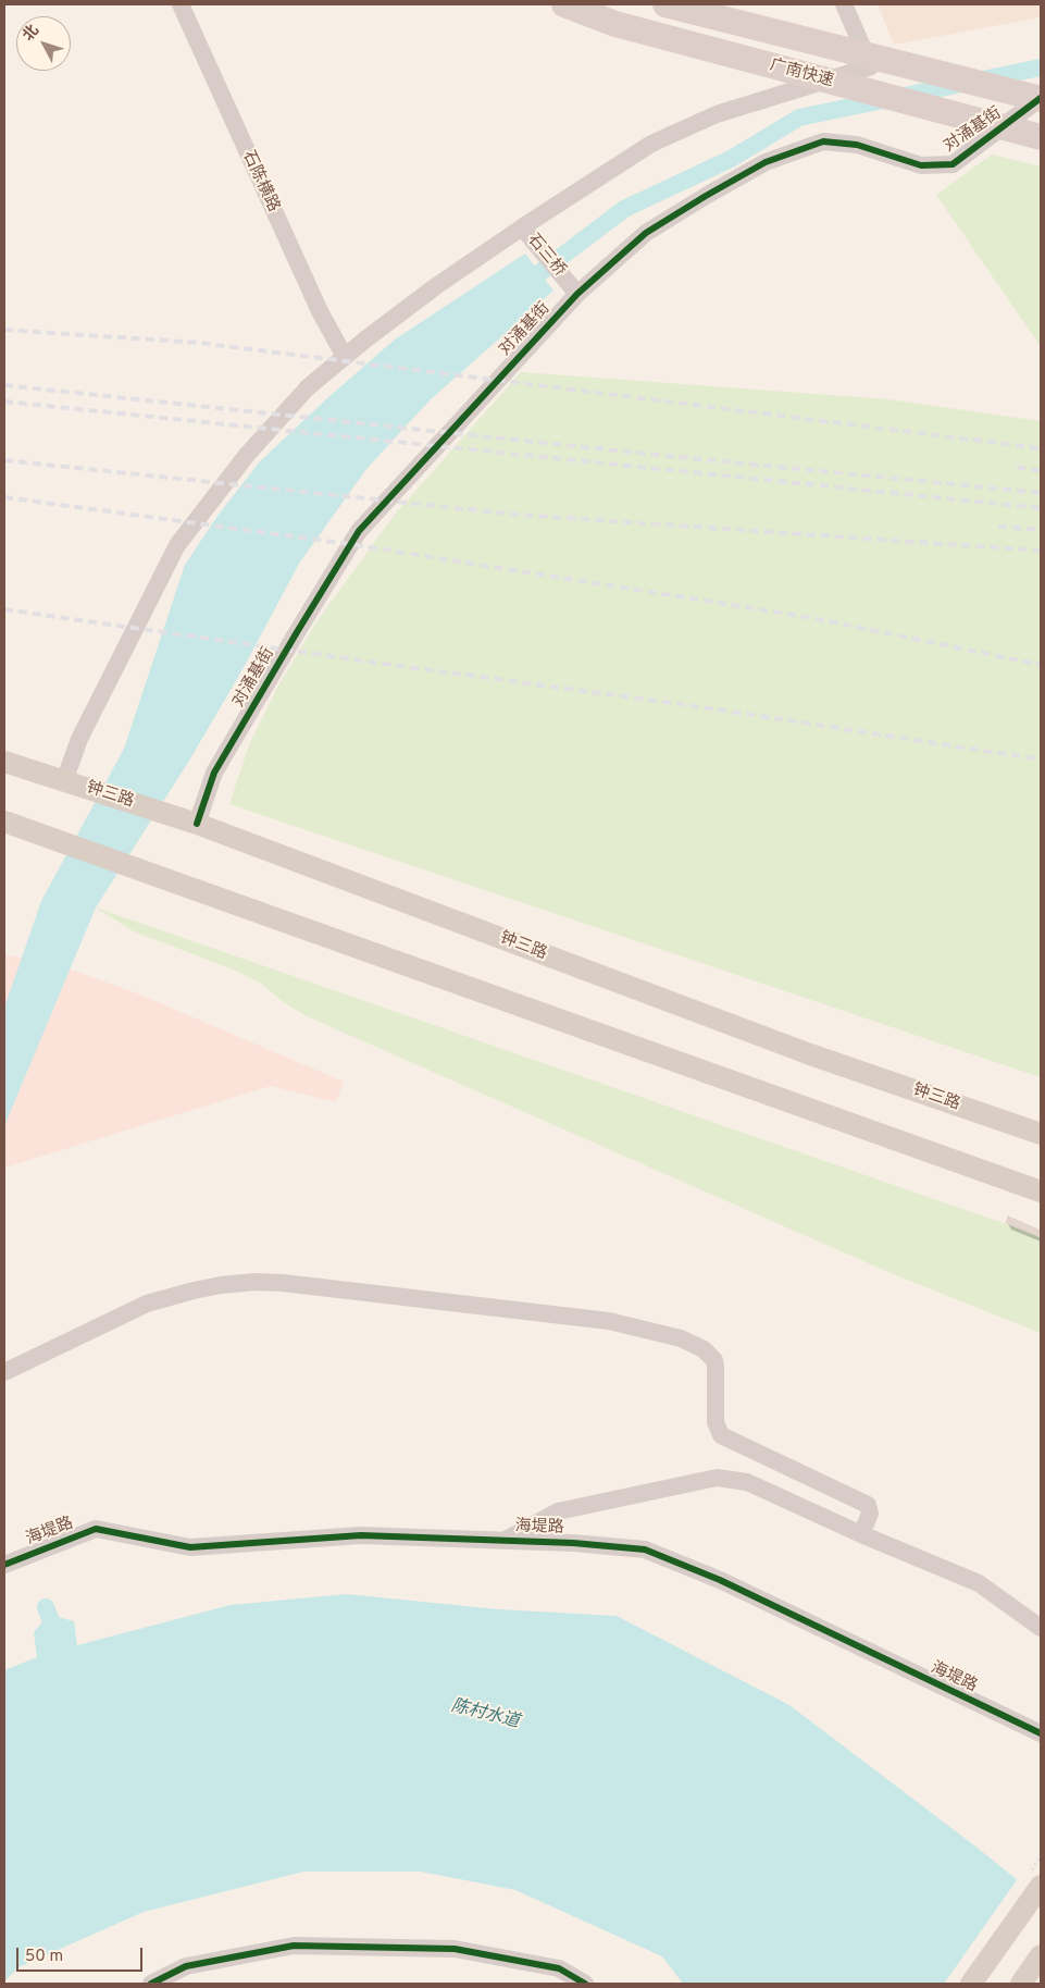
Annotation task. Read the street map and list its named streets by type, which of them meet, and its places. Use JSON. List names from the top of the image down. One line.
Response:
{"streets":{"highway":["广南快速"],"main road":["钟三路"],"street":["对涌基街","石陈横路","石三桥","海堤路"]},"crossings":[["广南快速","对涌基街"],["对涌基街","石三桥"],["对涌基街","钟三路"]],"water":["陈村水道"],"scale_bar":"50 m","north":"top left"}
